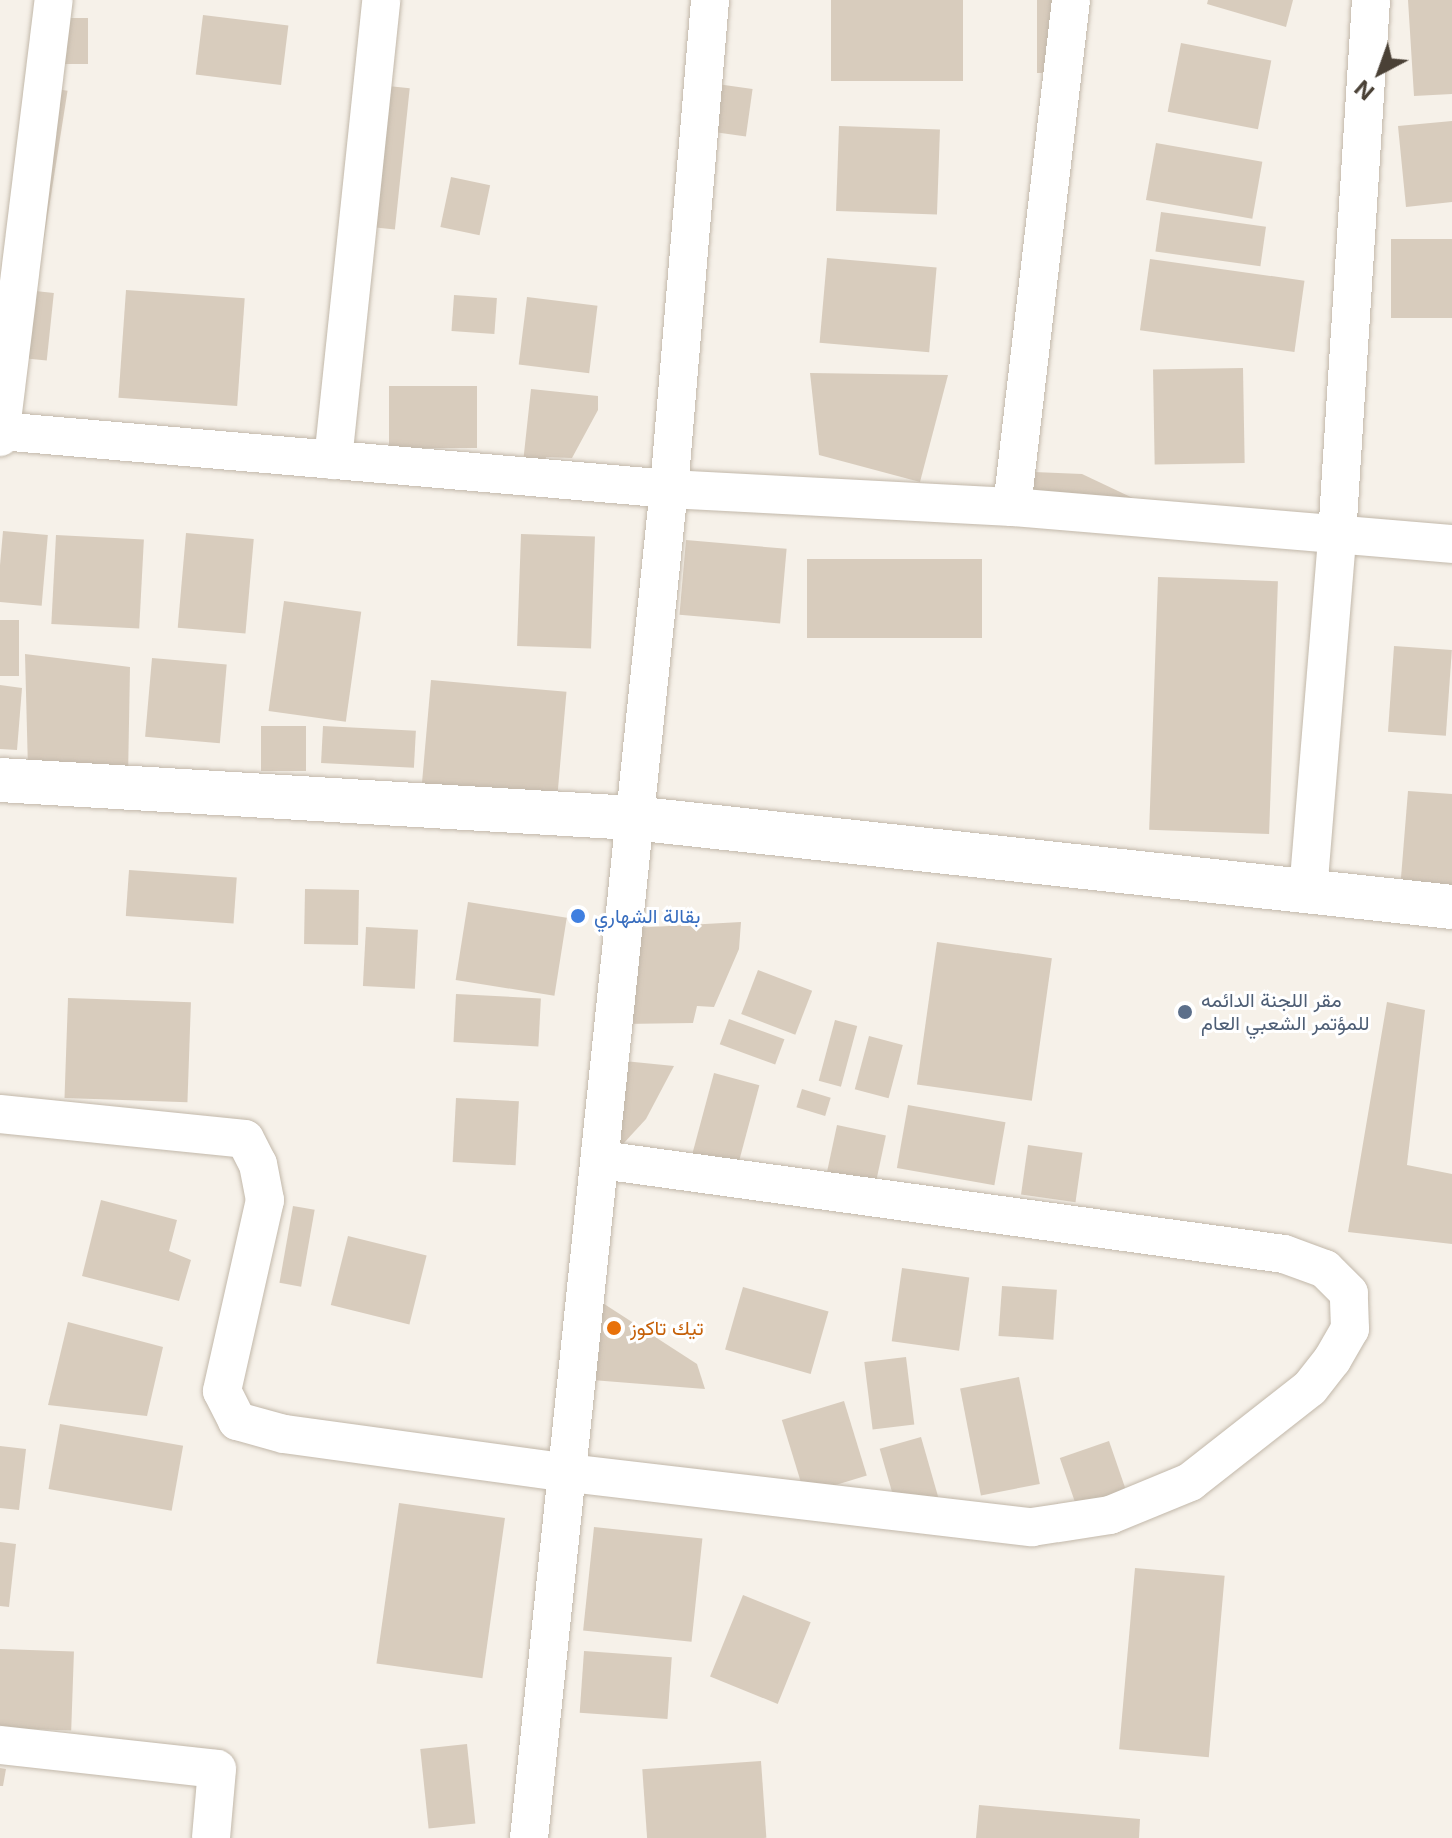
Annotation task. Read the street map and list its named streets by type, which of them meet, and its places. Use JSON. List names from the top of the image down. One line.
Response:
{"places":["بقالة الشهاري","مقر اللجنة الدائمه للمؤتمر الشعبي العام","تيك تاكوز"],"north":"bottom left"}
